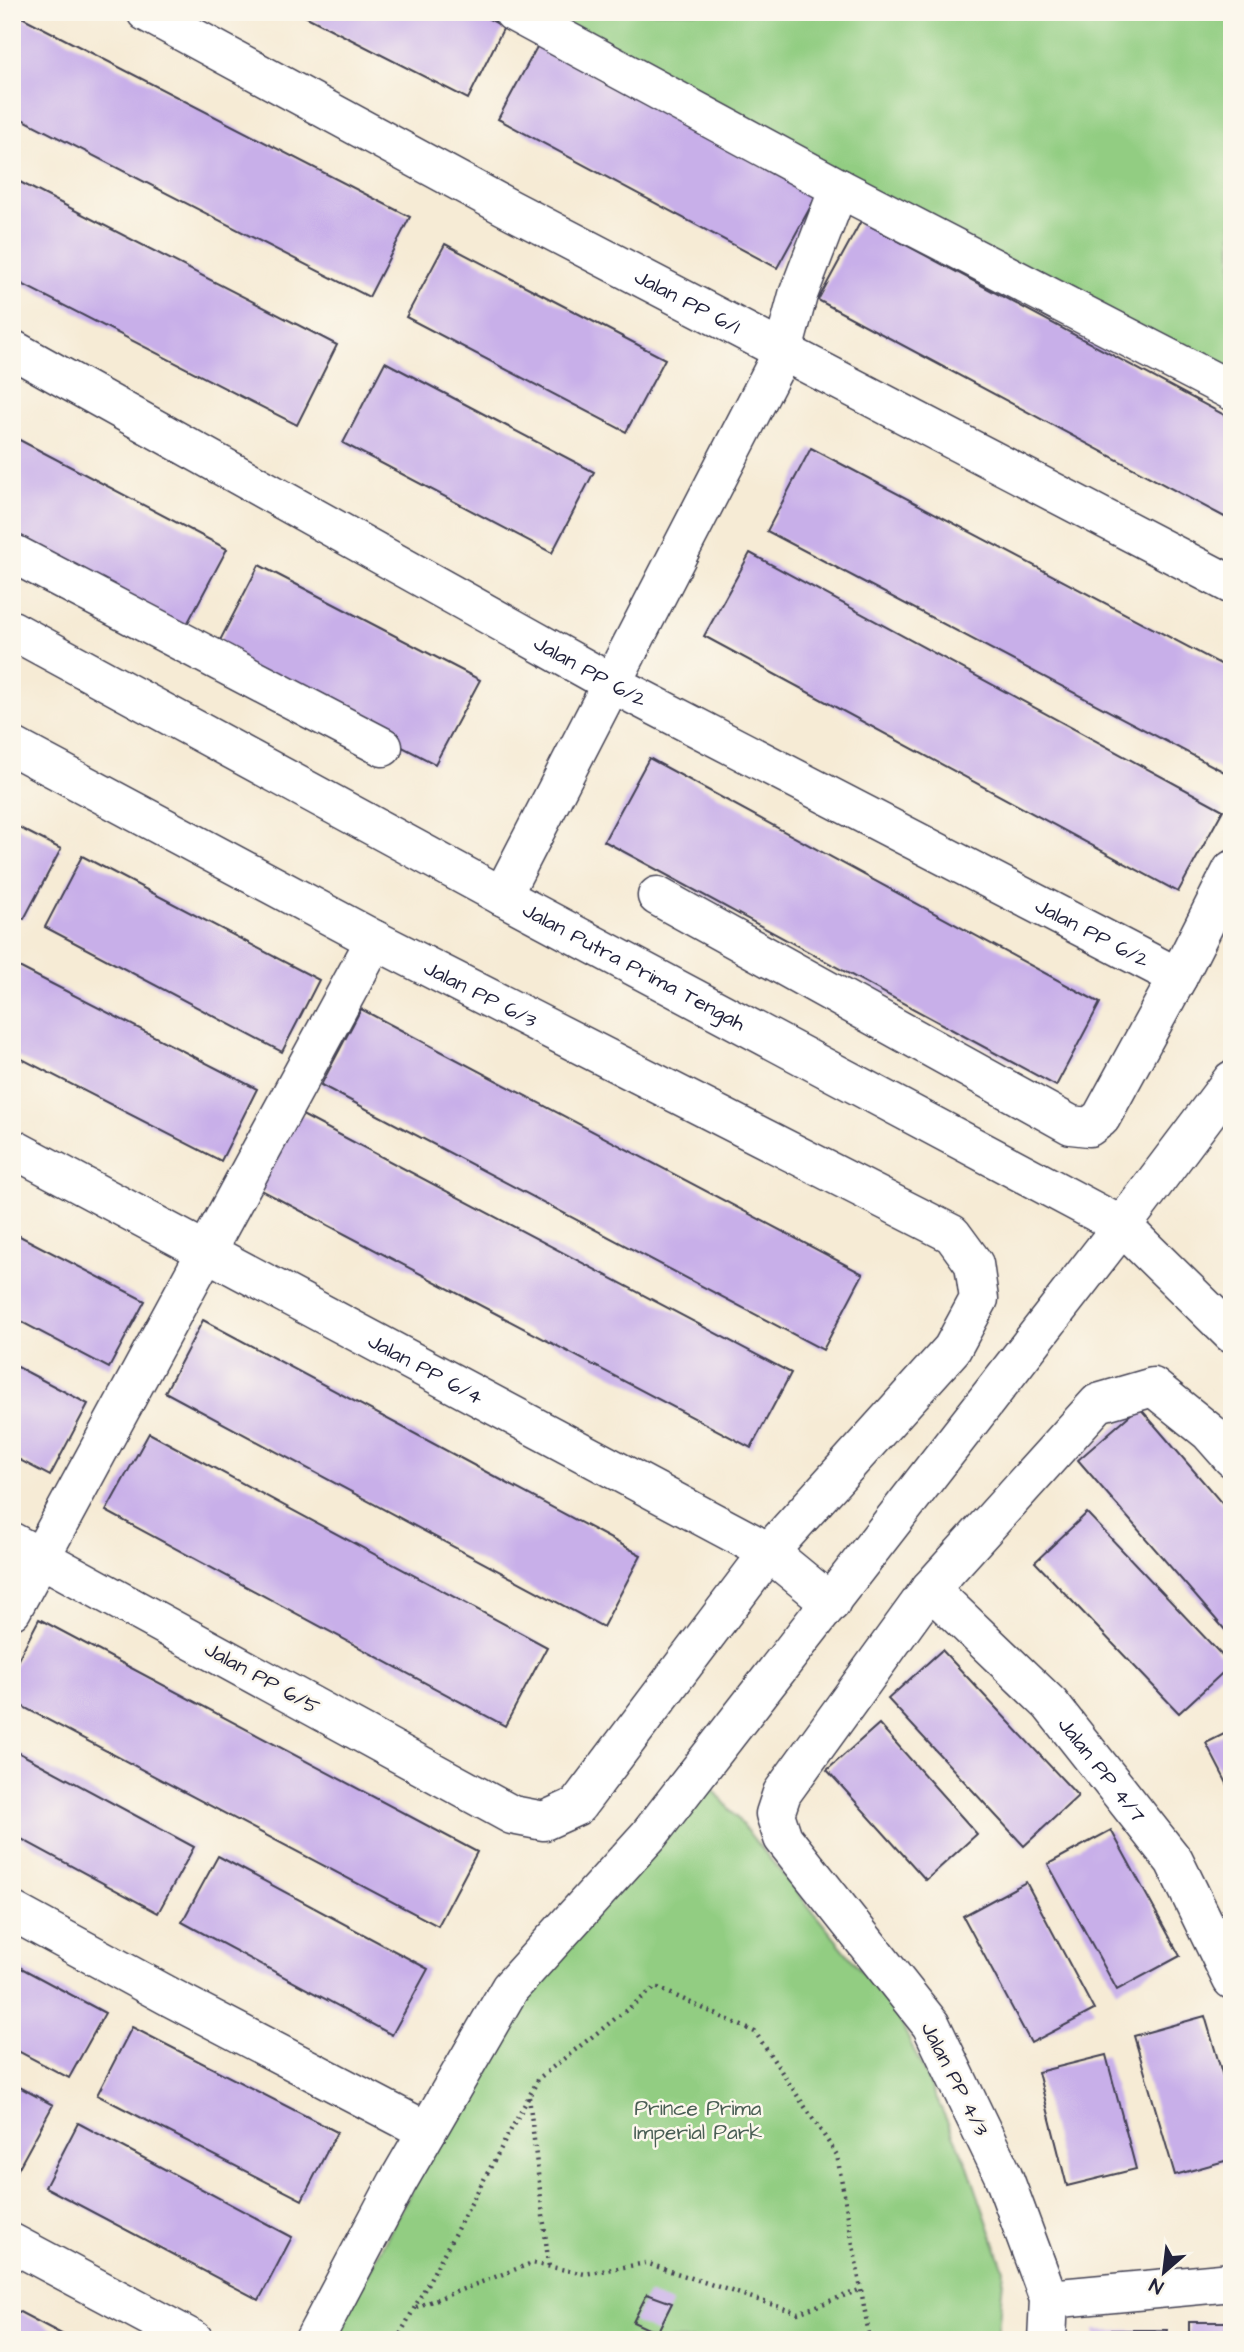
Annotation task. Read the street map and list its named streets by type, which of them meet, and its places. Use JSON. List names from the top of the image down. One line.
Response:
{"streets":{"street":["Jalan PP 6/1","Jalan PP 6/2","Jalan Putra Prima Tengah","Jalan PP 6/3","Jalan PP 6/4","Jalan PP 6/5","Jalan PP 4/7","Jalan PP 4/3"]},"crossings":[["Jalan PP 6/3","Jalan PP 6/4"],["Jalan PP 6/3","Jalan PP 6/5"],["Jalan PP 6/4","Jalan PP 6/5"],["Jalan PP 4/7","Jalan PP 4/3"]],"parks":["Prince Prima Imperial Park"],"north":"bottom left"}
